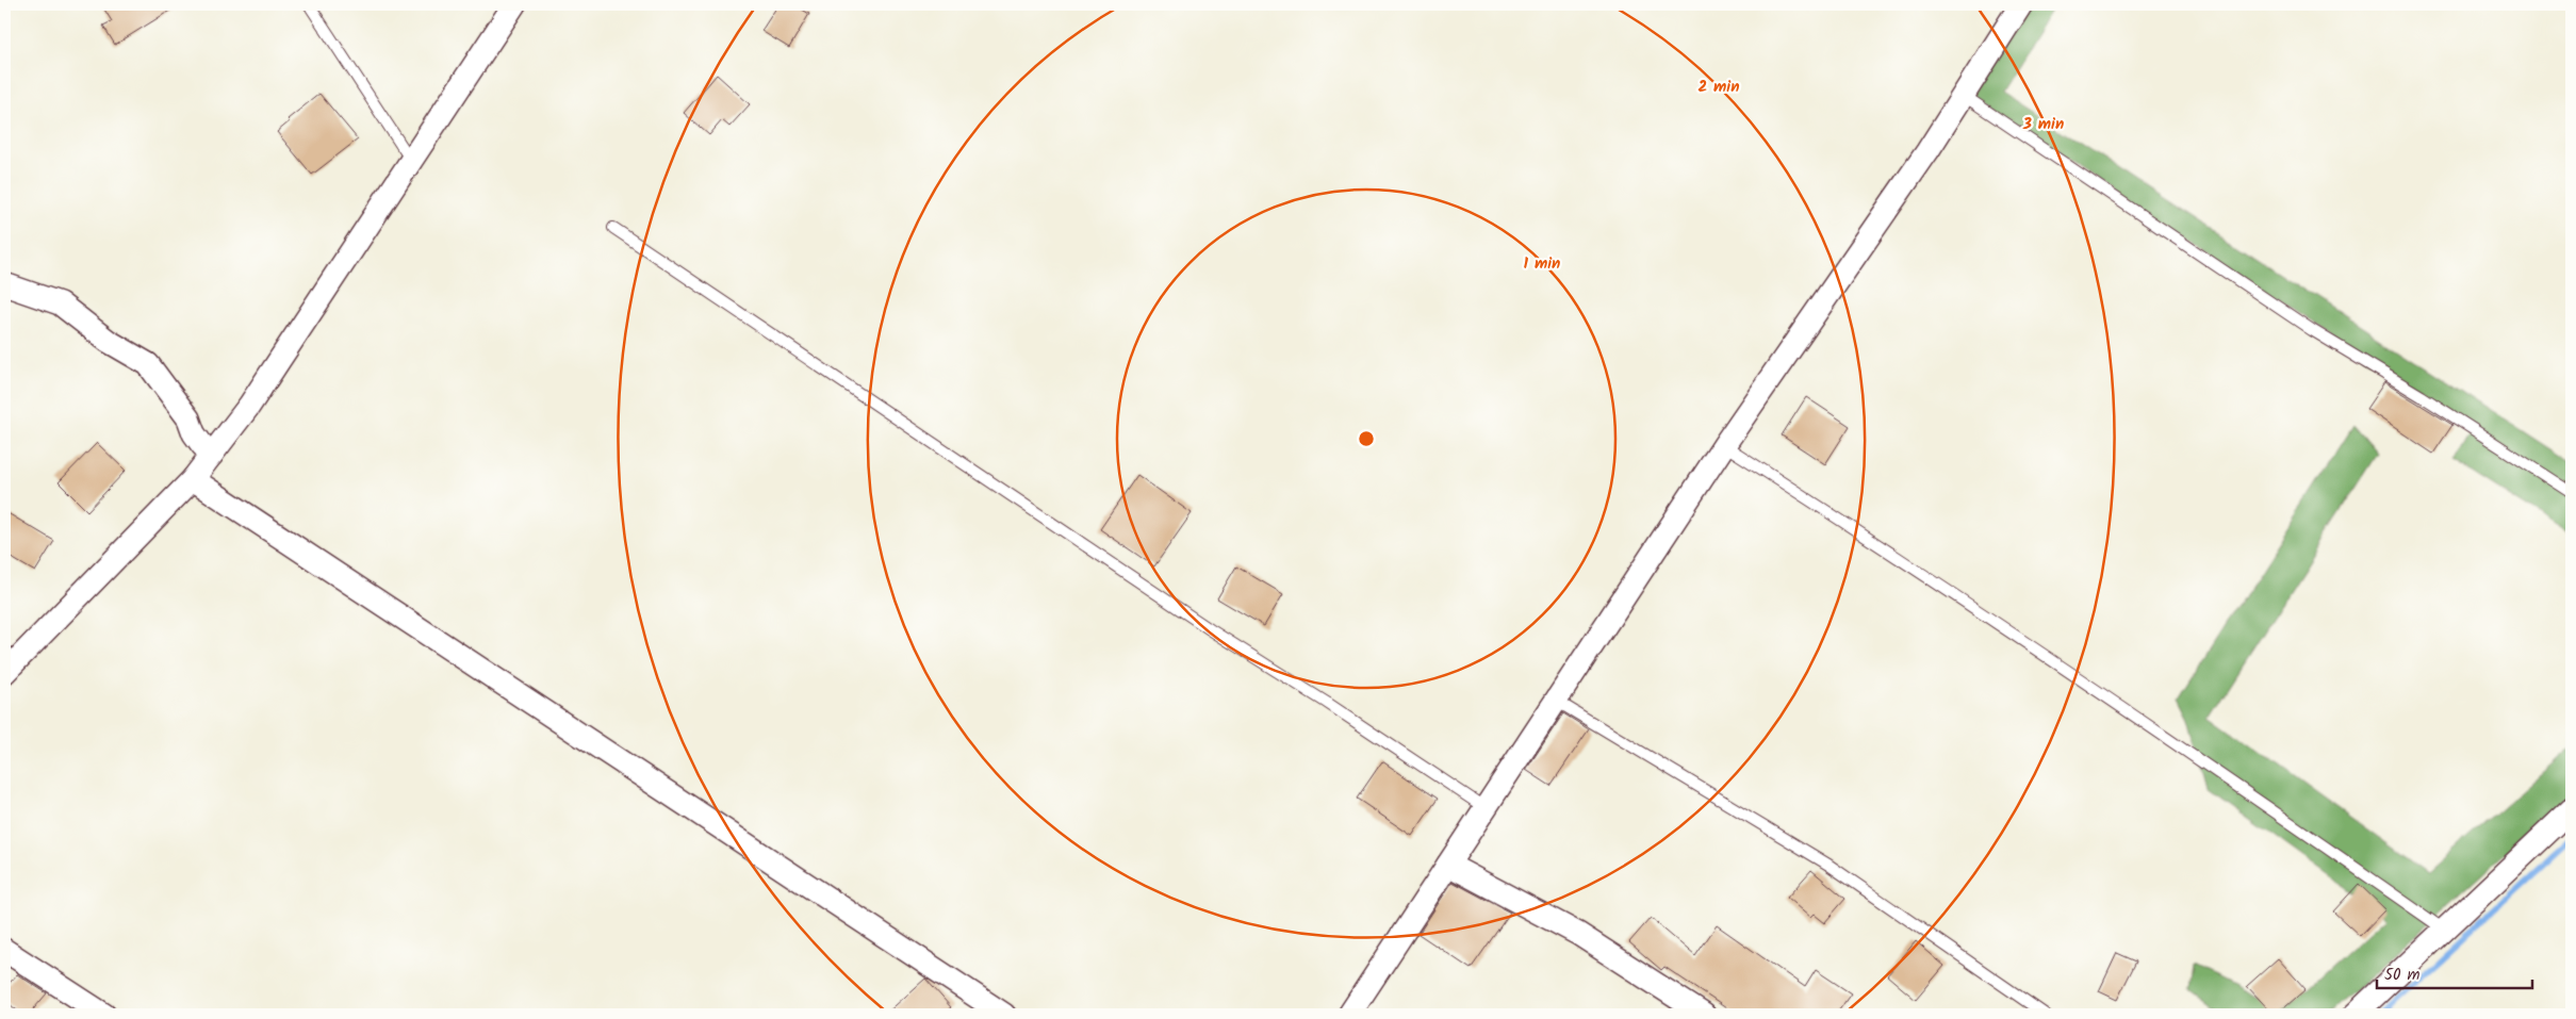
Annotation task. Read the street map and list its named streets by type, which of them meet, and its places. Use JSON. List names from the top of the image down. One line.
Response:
{"scale_bar":"50 m","rings":["2 min","3 min","1 min"]}
